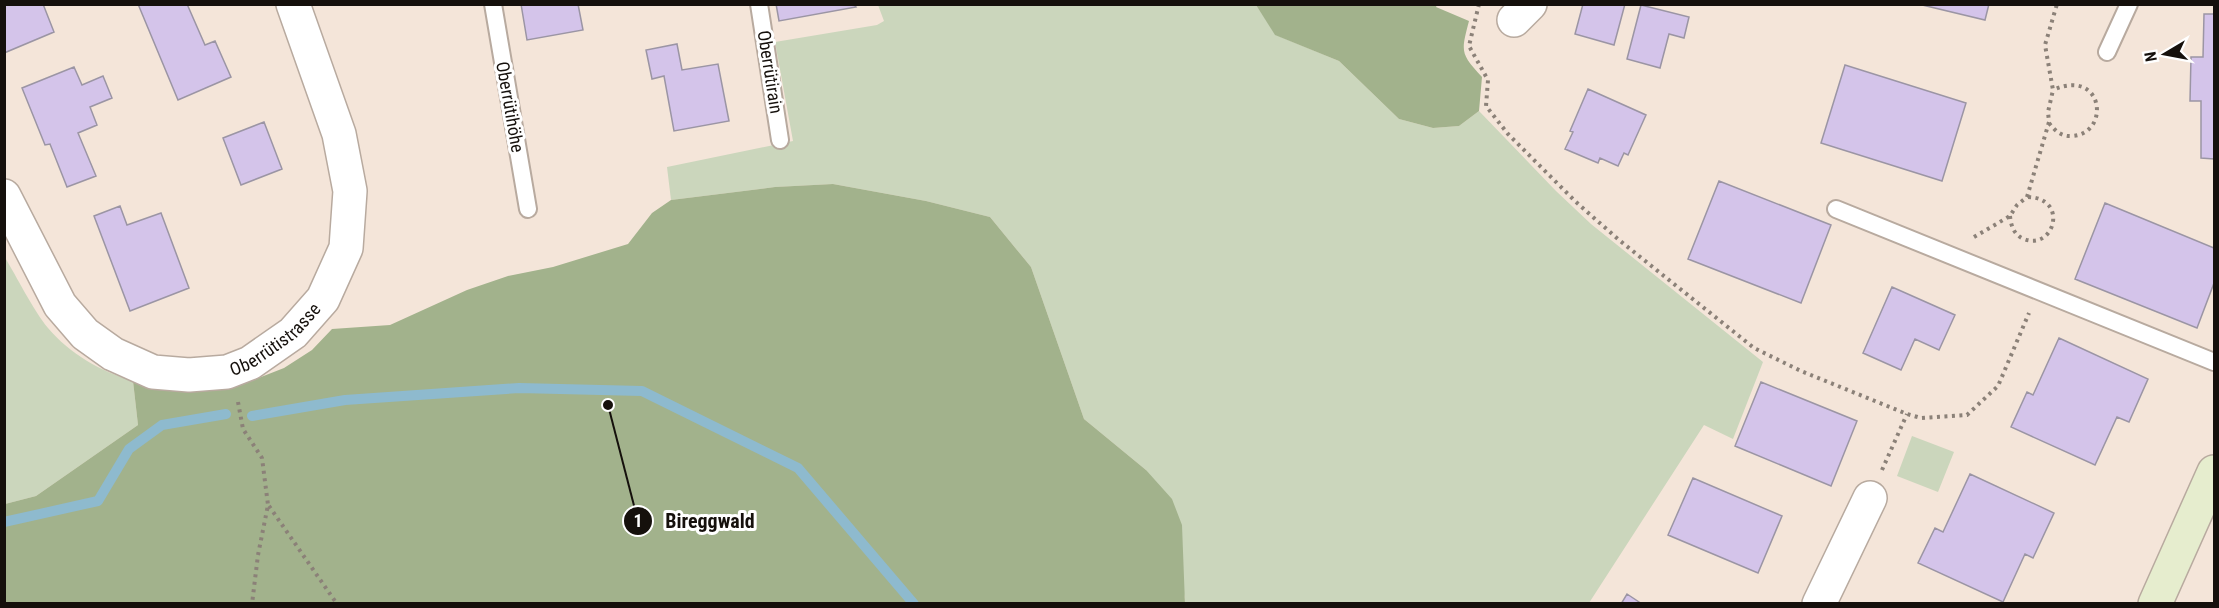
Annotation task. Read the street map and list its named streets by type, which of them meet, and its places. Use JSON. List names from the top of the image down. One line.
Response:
{"streets":{"street":["Oberrütistrasse"],"lane":["Oberrütirain","Oberrütihöhe"]},"places":["Bireggwald"],"north":"left"}
